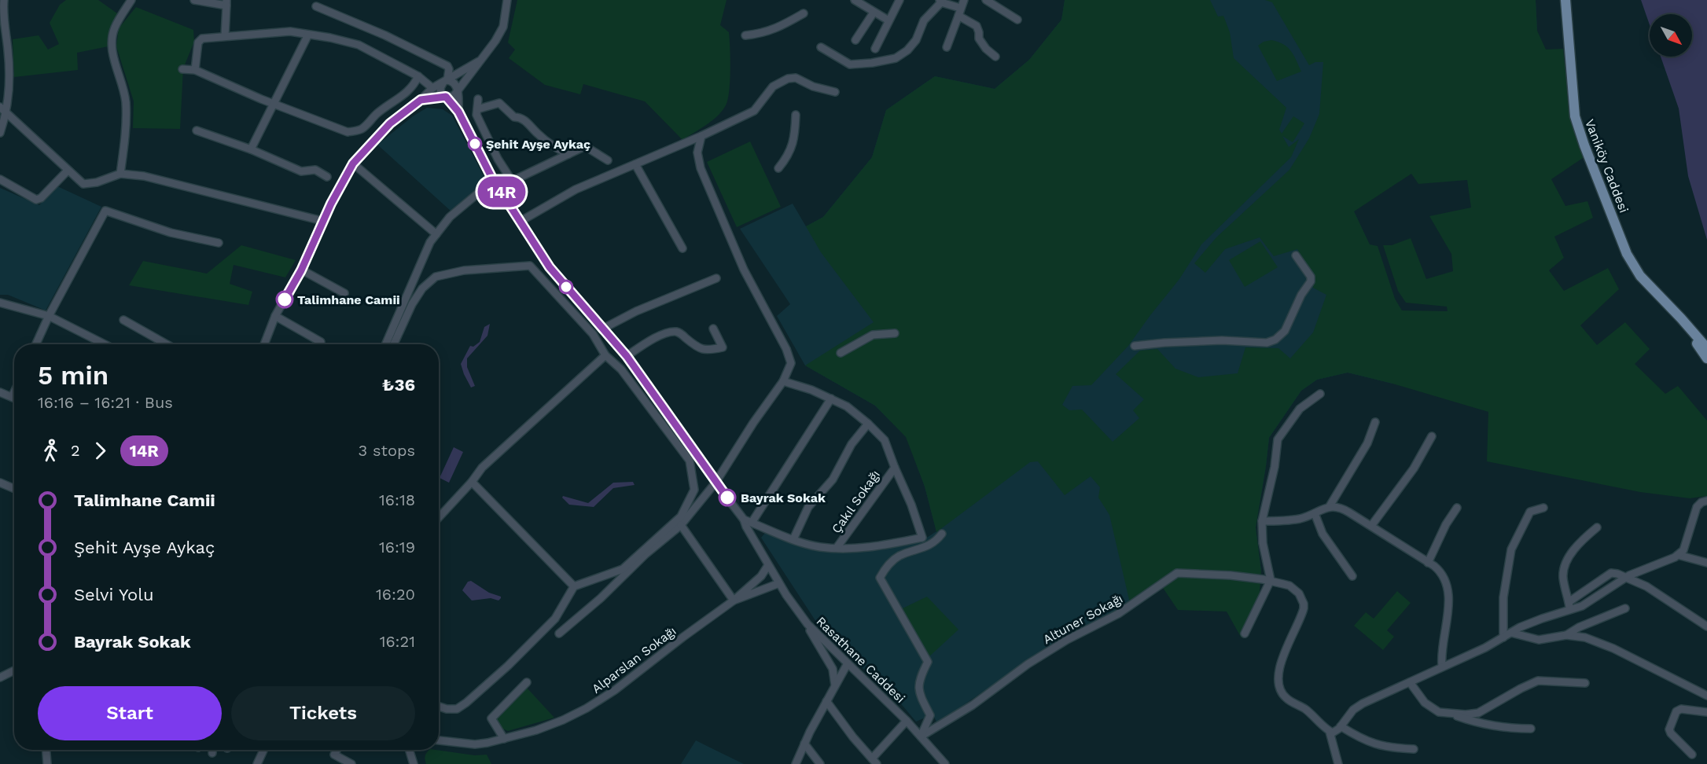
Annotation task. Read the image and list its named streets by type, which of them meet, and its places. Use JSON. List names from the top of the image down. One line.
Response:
{"streets":{"main road":["Vaniköy Caddesi"],"street":["Çakıl Sokağı","Altuner Sokağı","Alparslan Sokağı","Rasathane Caddesi"]},"crossings":[["Altuner Sokağı","Rasathane Caddesi"],["Alparslan Sokağı","Rasathane Caddesi"]],"places":["Şehit Ayşe Aykaç","Talimhane Camii","Bayrak Sokak"],"lines":["bus line 14R"],"north":"bottom right","page":{"on_map":"14R","heading":["5 min","16:16 – 16:21 · Bus","₺36"],"legs":["2","14R","3 stops"],"list":[{"name":"Talimhane Camii","value":"16:18"},{"name":"Şehit Ayşe Aykaç","value":"16:19"},{"name":"Selvi Yolu","value":"16:20"},{"name":"Bayrak Sokak","value":"16:21"}],"buttons":["Start","Tickets"]}}
